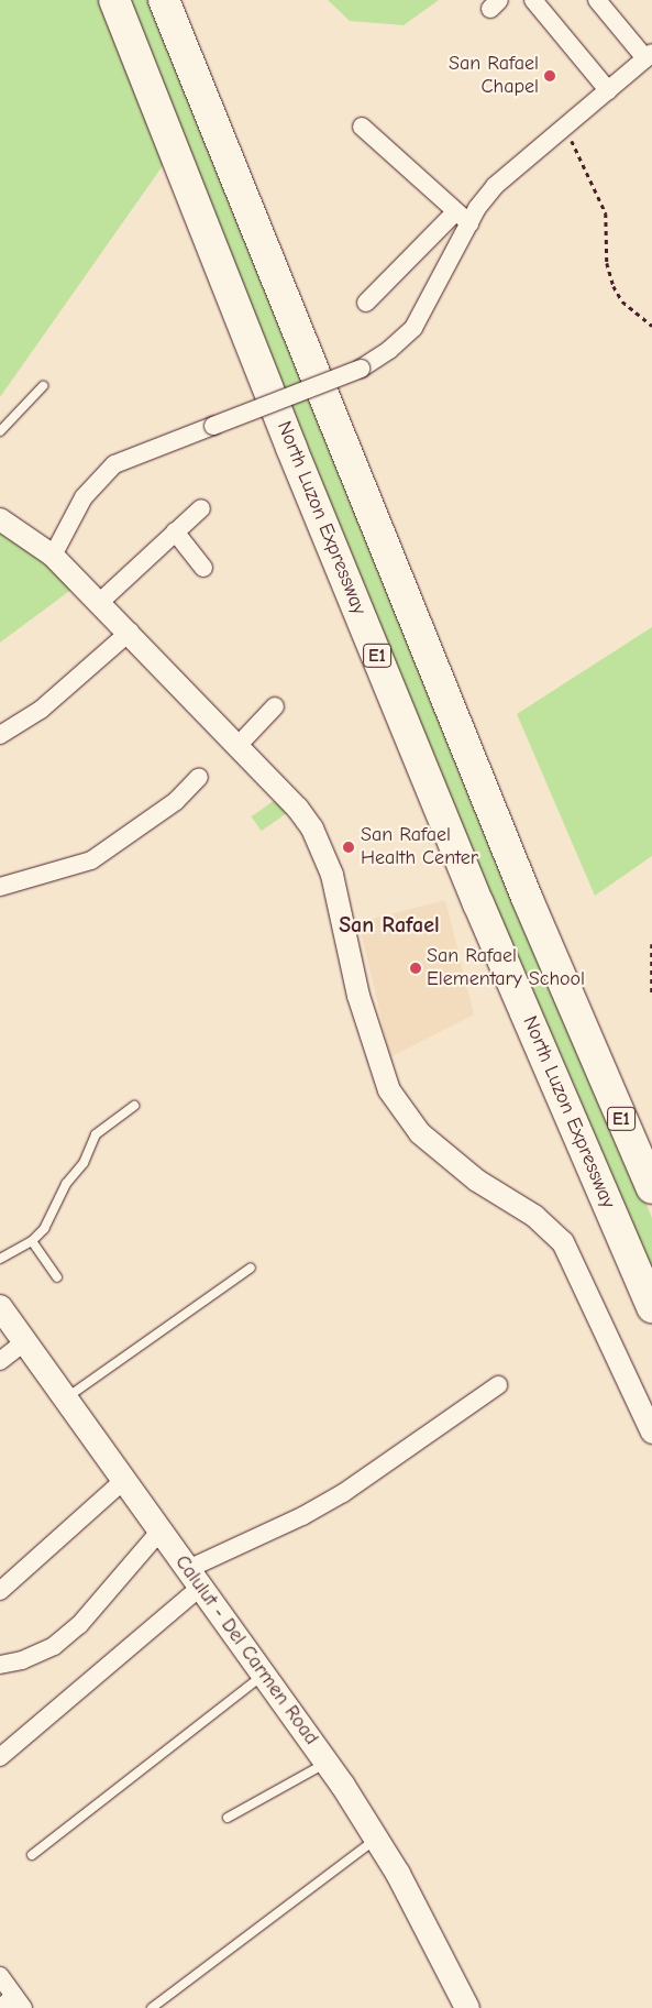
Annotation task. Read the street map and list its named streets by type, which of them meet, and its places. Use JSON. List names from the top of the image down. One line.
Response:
{"streets":{"highway":["North Luzon Expressway","E1"],"main road":["Calulut - Del Carmen Road"]},"districts":["San Rafael"],"places":["San Rafael Chapel","San Rafael Health Center","San Rafael Elementary School"]}
